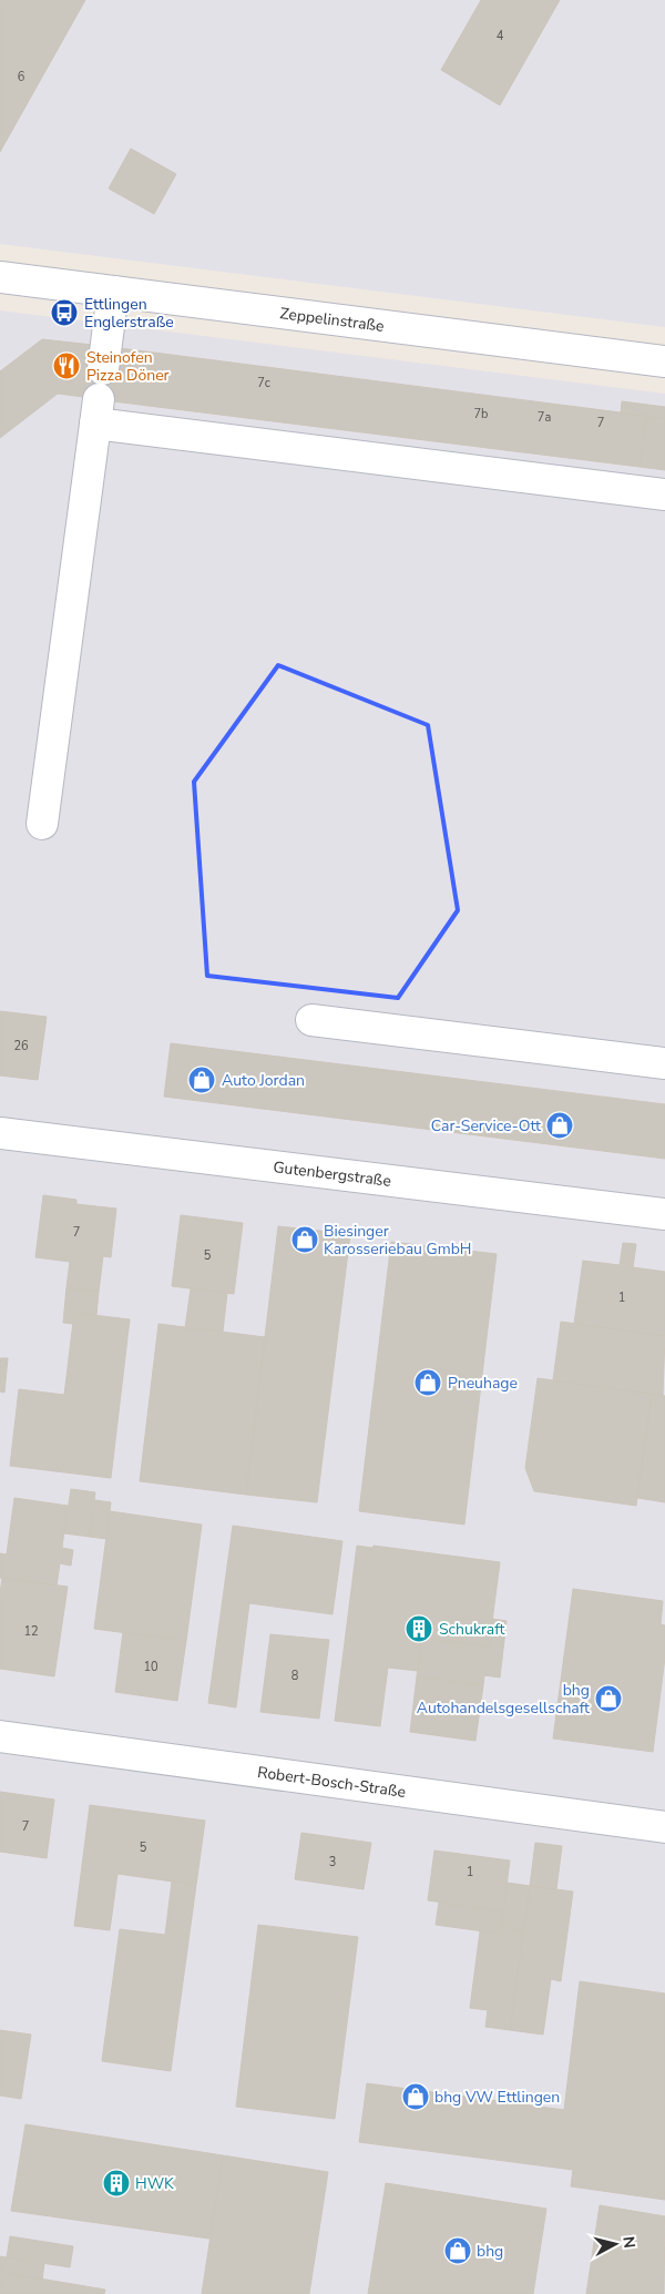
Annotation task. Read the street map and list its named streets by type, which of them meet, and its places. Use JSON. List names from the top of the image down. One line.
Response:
{"streets":{"street":["Zeppelinstraße","Gutenbergstraße","Robert-Bosch-Straße"]},"places":{"bus stop":["Ettlingen Englerstraße"],"restaurant":["Steinofen Pizza Döner"],"shop":["Auto Jordan","Car-Service-Ott","Biesinger Karosseriebau GmbH","Pneuhage","bhg Autohandelsgesellschaft","bhg VW Ettlingen","bhg"],"building":["Schukraft","HWK"]},"house_numbers":["4","6","7c","7b","7a","7","26","7","5","1","12","10","8","7","5","3","1"],"north":"right"}
